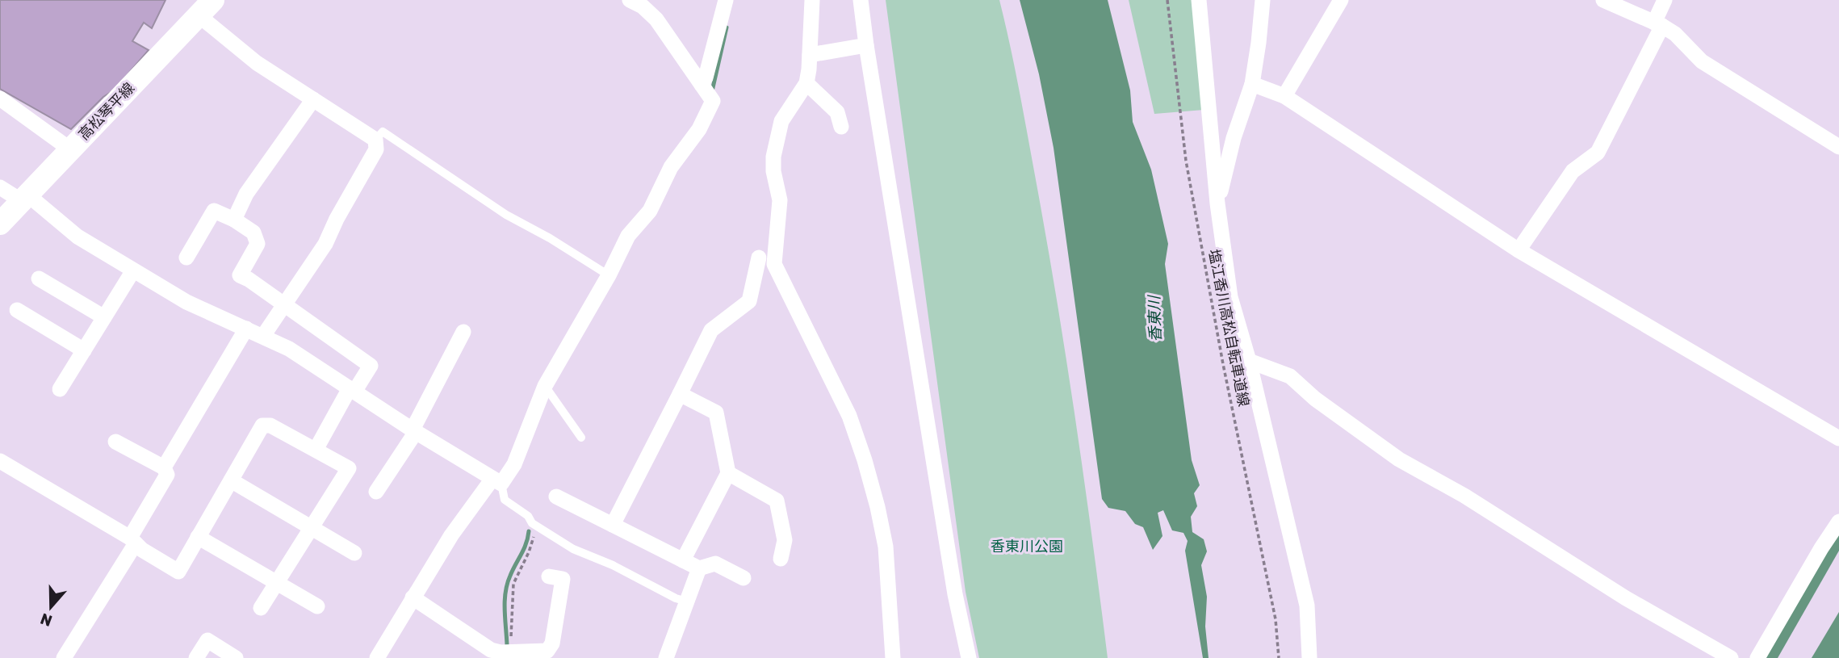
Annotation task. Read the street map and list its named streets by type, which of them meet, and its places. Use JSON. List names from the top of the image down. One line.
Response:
{"streets":{"main road":["高松琴平線"],"path":["塩江香川高松自転車道線"]},"water":["香東川"],"parks":["香東川公園"],"north":"bottom"}
